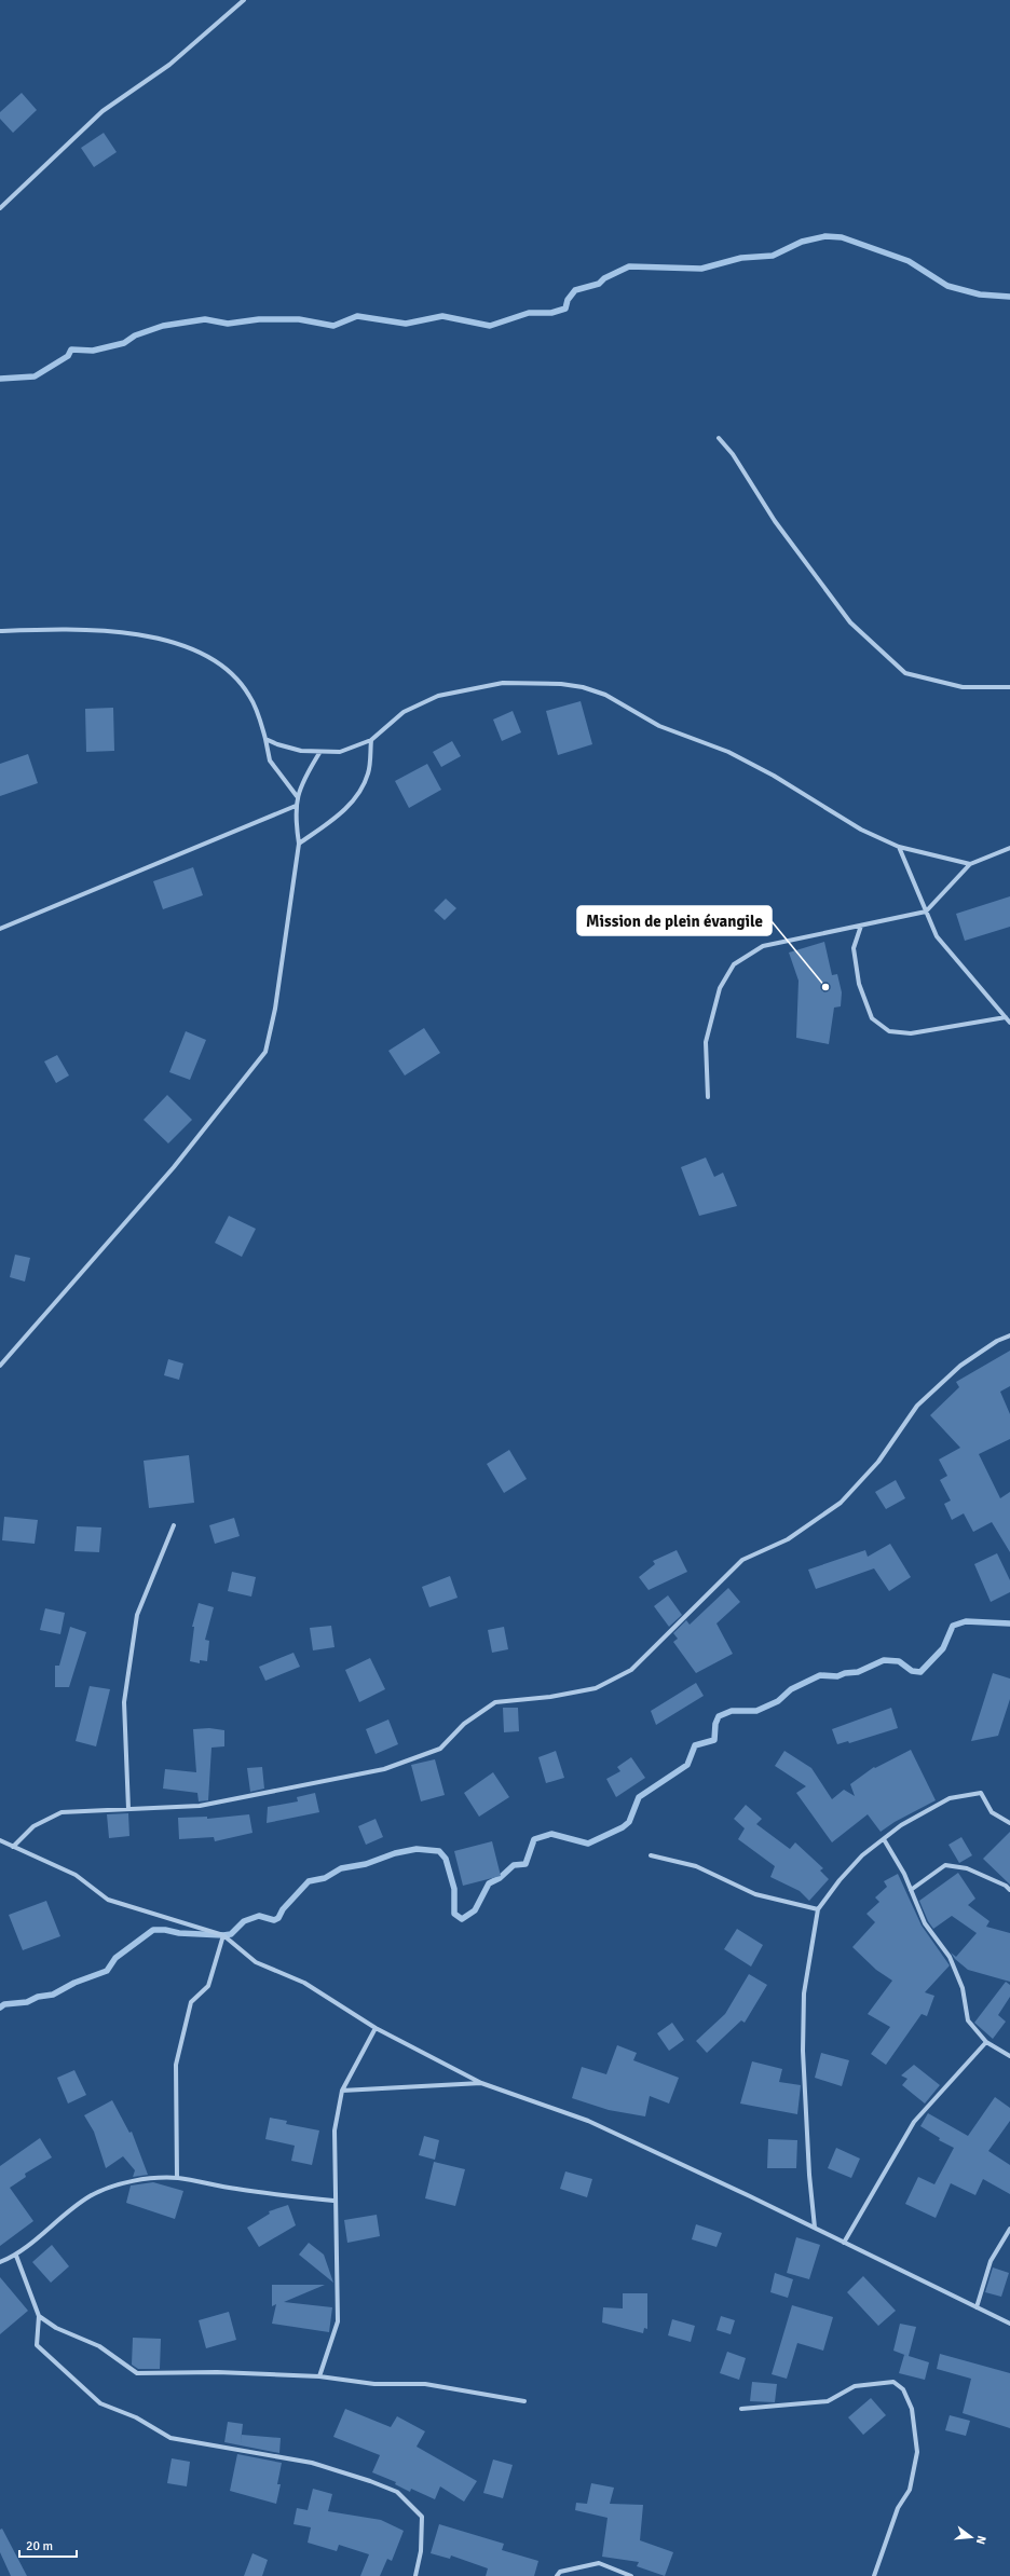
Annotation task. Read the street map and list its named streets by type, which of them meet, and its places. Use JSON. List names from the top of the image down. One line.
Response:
{"places":["Mission de plein évangile"],"scale_bar":"20 m","north":"right"}
